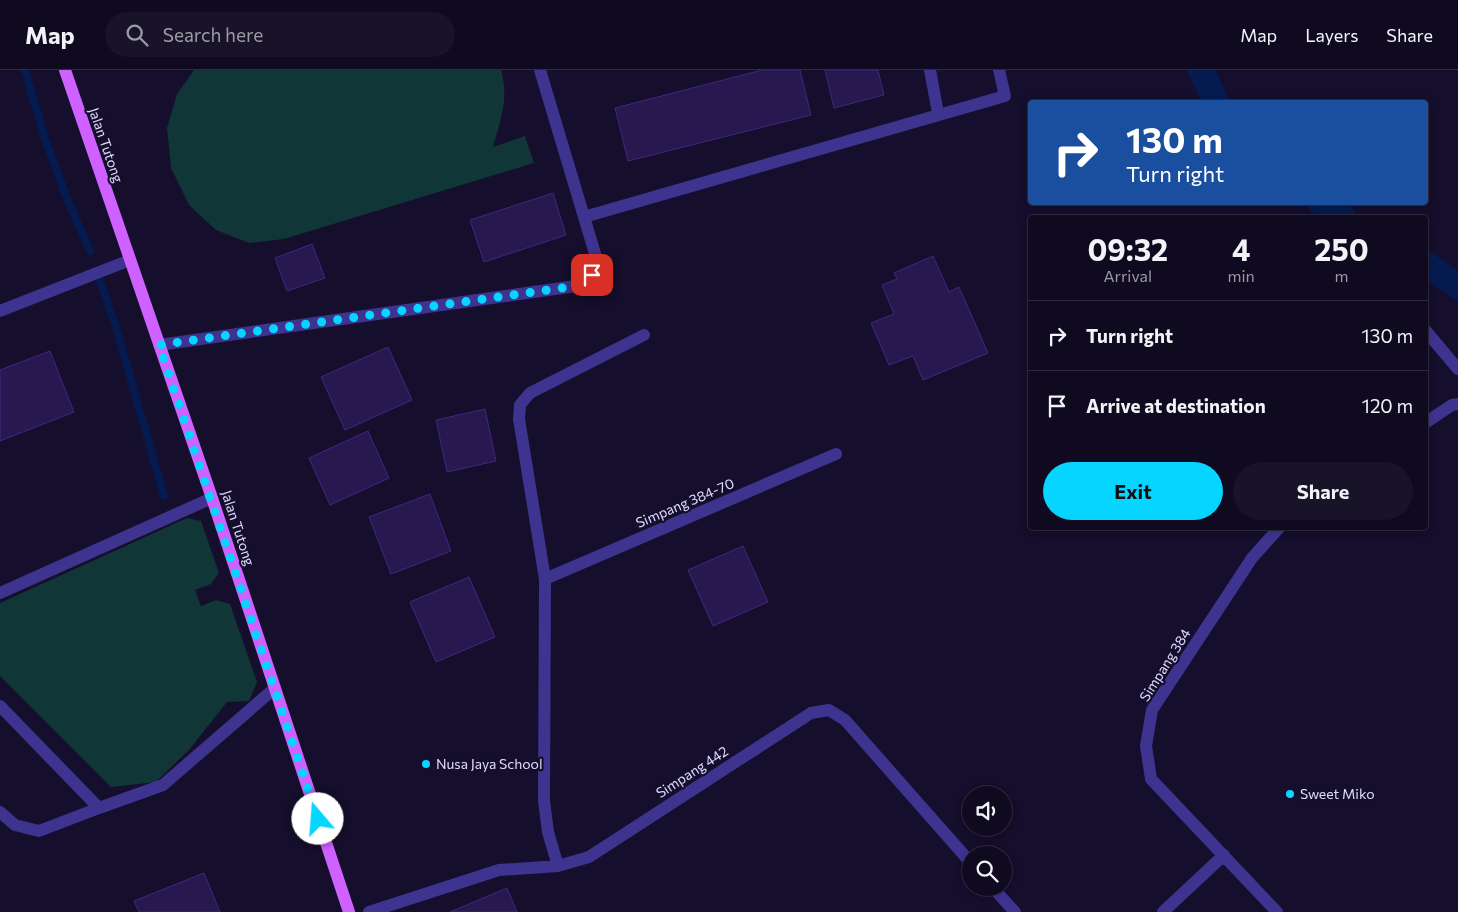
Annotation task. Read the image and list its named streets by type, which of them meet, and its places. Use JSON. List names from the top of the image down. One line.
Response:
{"streets":{"main road":["Jalan Tutong"],"street":["Simpang 384-70","Simpang 384","Simpang 442"]},"places":["Nusa Jaya School","Sweet Miko"],"page":{"header":"Map","search":"Search here","nav":["Map","Layers","Share"],"turn":["130 m","Turn right"],"eta":["09:32","Arrival","4","min","250","m"],"list":[{"name":"Turn right","value":"130 m"},{"name":"Arrive at destination","value":"120 m"}],"buttons":["Exit","Share"]}}
